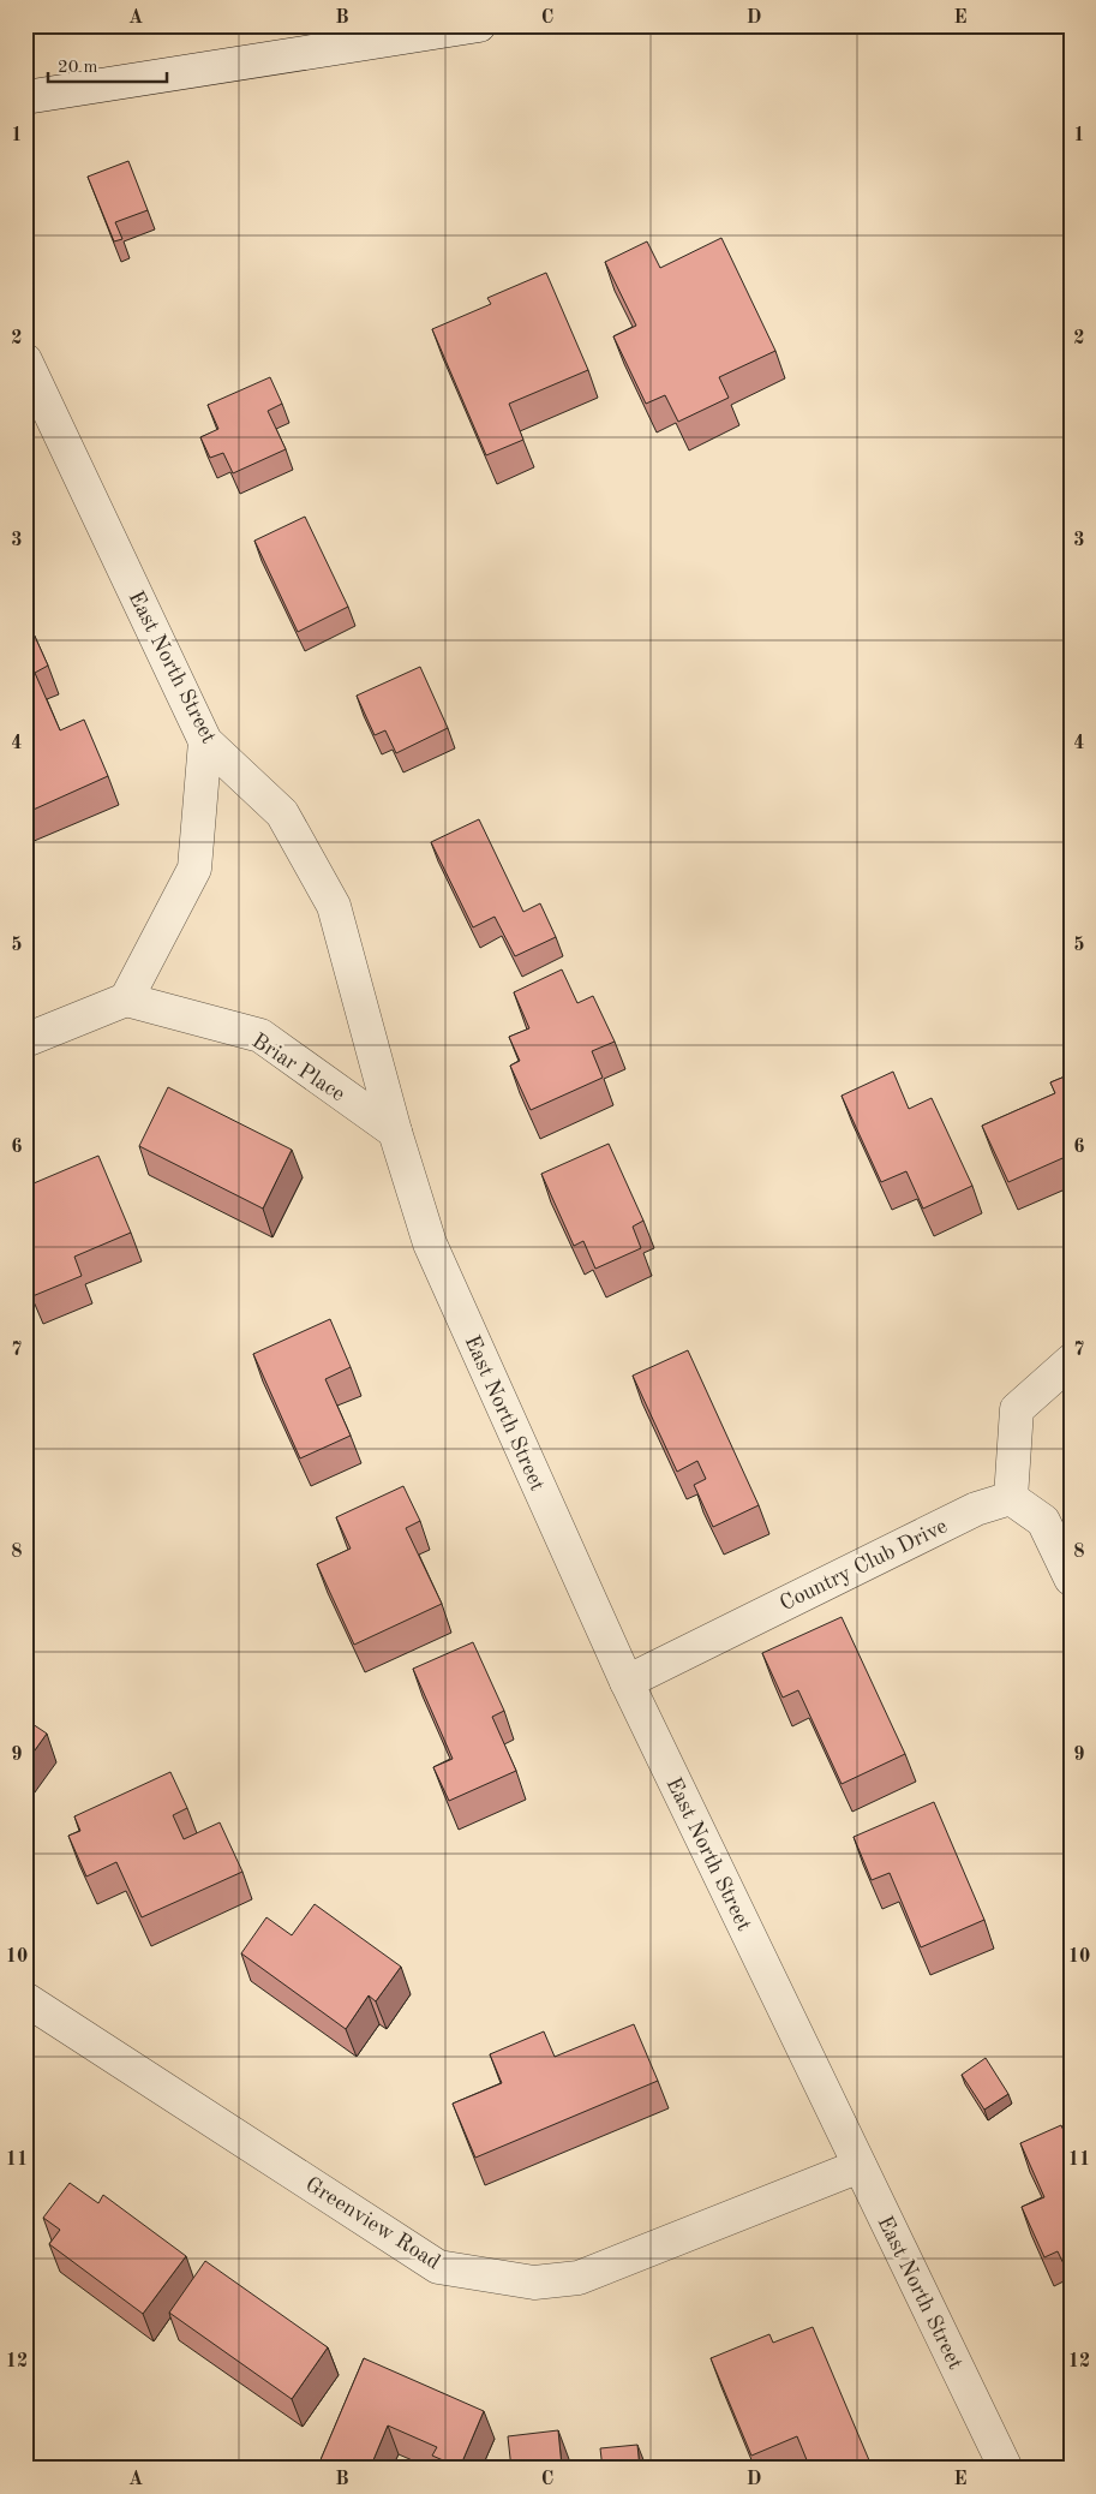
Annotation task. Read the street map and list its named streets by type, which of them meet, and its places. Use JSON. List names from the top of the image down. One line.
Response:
{"streets":{"street":["East North Street","Briar Place","Country Club Drive","Greenview Road"]},"crossings":[["East North Street","Briar Place"],["East North Street","Country Club Drive"],["East North Street","Greenview Road"]],"scale_bar":"20 m","grid":{"columns":["A","B","C","D","E"],"rows":["1","2","3","4","5","6","7","8","9","10","11","12"]}}
